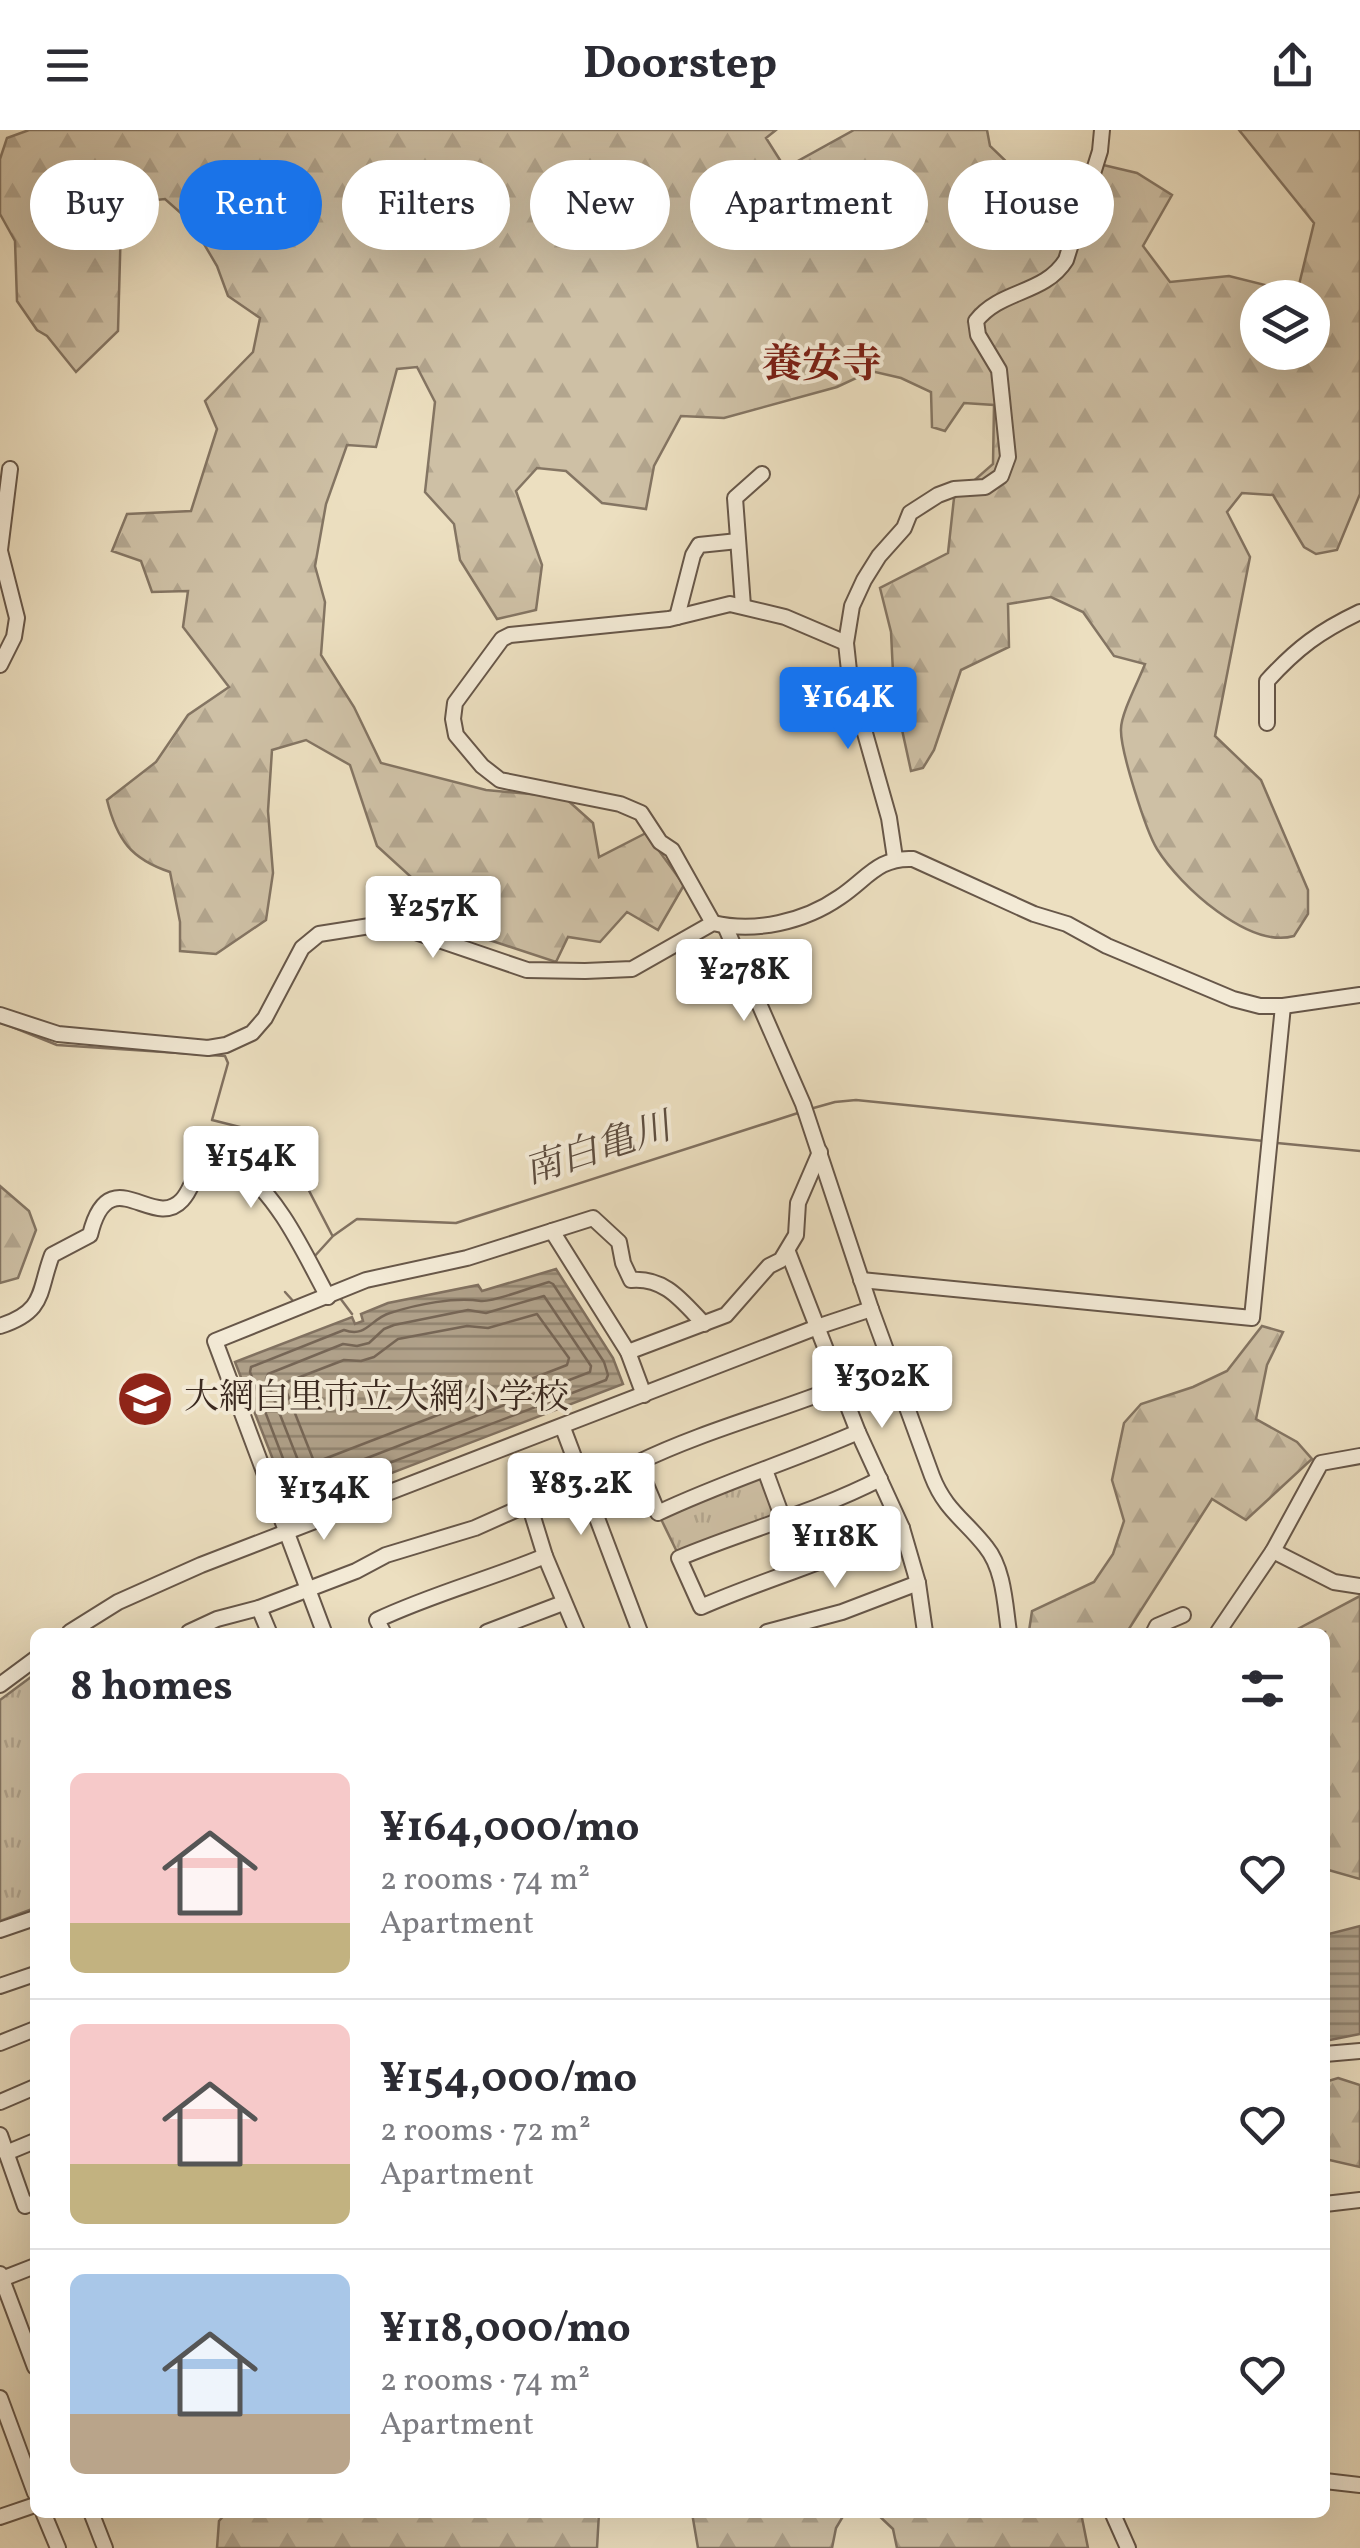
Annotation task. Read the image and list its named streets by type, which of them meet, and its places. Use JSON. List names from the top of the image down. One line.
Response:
{"districts":["養安寺"],"water":["南白亀川"],"places":{"school or university":["大網白里市立大網小学校"]},"page":{"header":"Doorstep","chip":["Buy","Rent","Filters","New","Apartment","House"],"price":["¥164K","¥257K","¥278K","¥154K","¥302K","¥83.2K","¥134K","¥118K"],"heading":"8 homes","list":[{"name":"¥164,000/mo","note":"2 rooms · 74 m² · Apartment"},{"name":"¥154,000/mo","note":"2 rooms · 72 m² · Apartment"},{"name":"¥118,000/mo","note":"2 rooms · 74 m² · Apartment"}]}}
